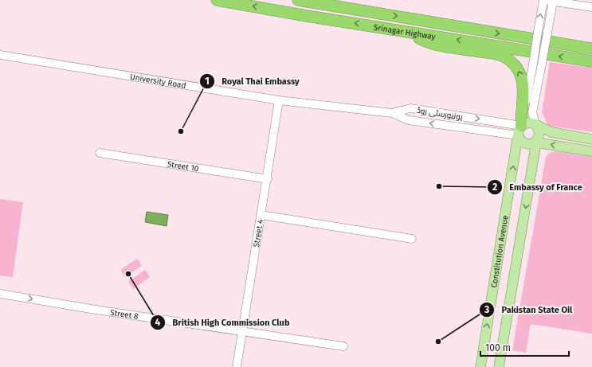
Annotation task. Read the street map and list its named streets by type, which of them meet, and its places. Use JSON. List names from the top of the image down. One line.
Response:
{"streets":{"highway":["Srinagar Highway"],"main road":["Constitution Avenue"],"street":["University Road","یونیورسٹی روڈ","Street 10","Street 4","Street 8"]},"crossings":[["University Road","یونیورسٹی روڈ"],["University Road","Street 4"],["یونیورسٹی روڈ","Constitution Avenue"],["Street 10","Street 4"],["Street 4","Street 8"]],"one_way":["Street 8"],"places":["Royal Thai Embassy","Embassy of France","British High Commission Club","Pakistan State Oil"],"scale_bar":"100 m"}
